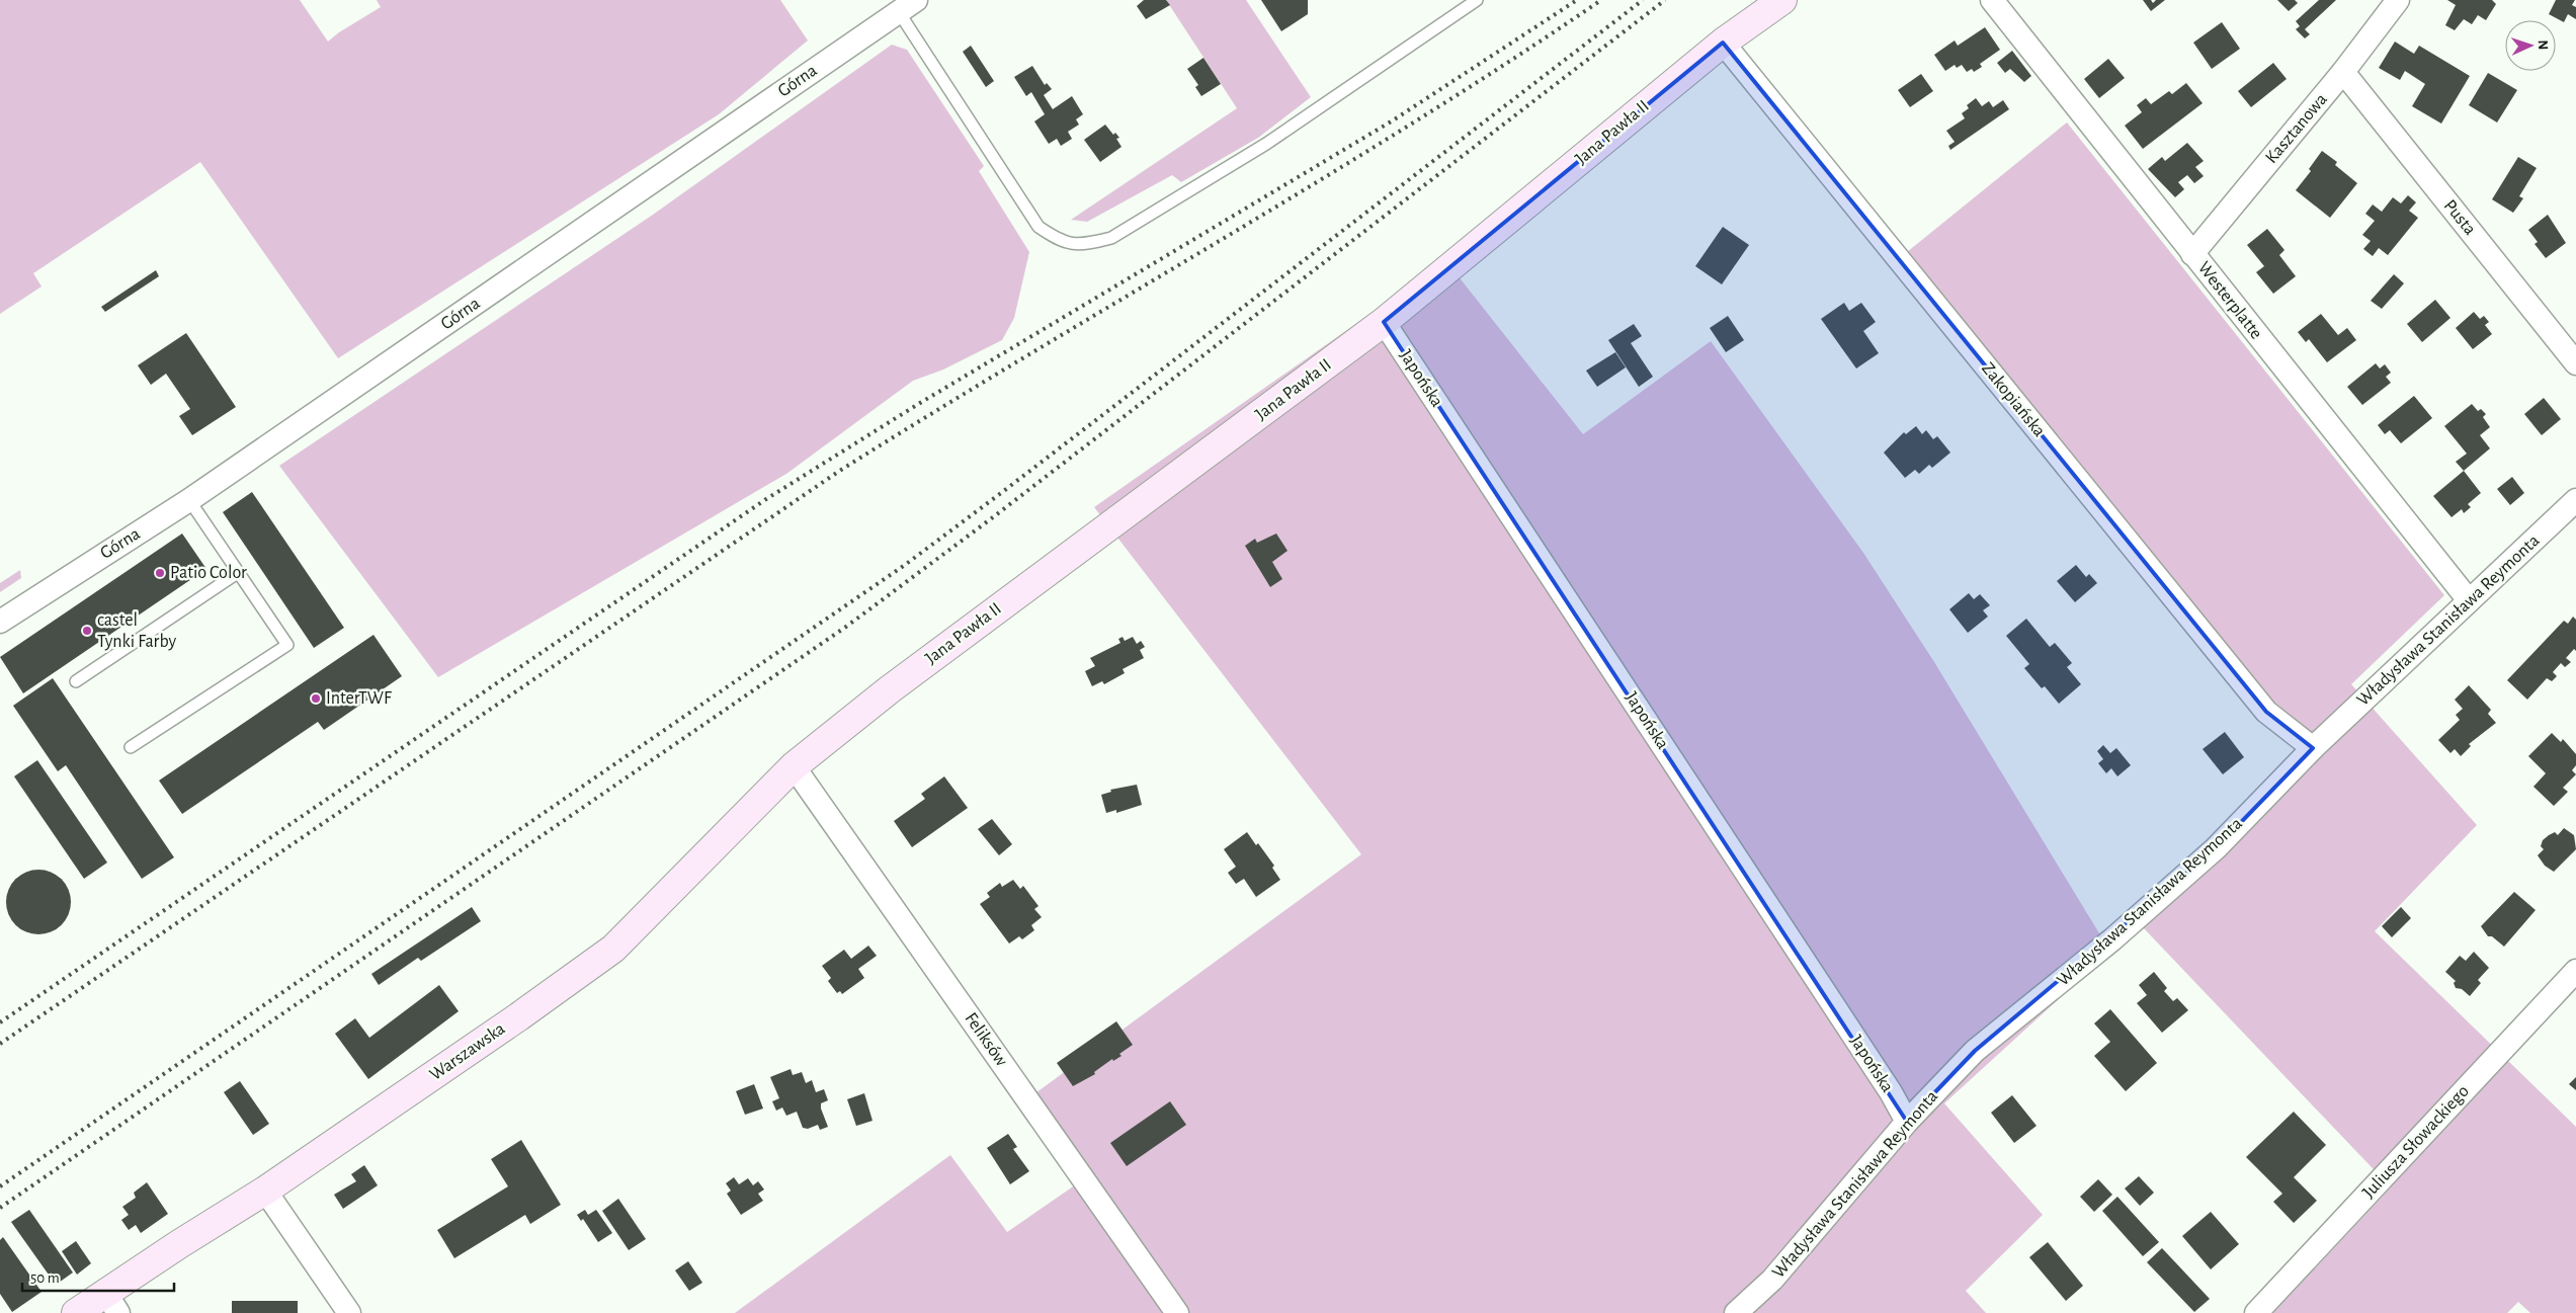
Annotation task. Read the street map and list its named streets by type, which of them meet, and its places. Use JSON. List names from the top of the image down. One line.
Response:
{"streets":{"main road":["Jana Pawła II","Warszawska"],"street":["Górna","Kasztanowa","Pusta","Westerplatte","Japońska","Zakopiańska","Władysława Stanisława Reymonta","Feliksów","Juliusza Słowackiego"]},"crossings":[["Kasztanowa","Pusta"],["Kasztanowa","Westerplatte"],["Jana Pawła II","Japońska"],["Jana Pawła II","Zakopiańska"],["Jana Pawła II","Feliksów"],["Jana Pawła II","Warszawska"],["Westerplatte","Władysława Stanisława Reymonta"],["Japońska","Władysława Stanisława Reymonta"],["Zakopiańska","Władysława Stanisława Reymonta"],["Feliksów","Warszawska"]],"places":["Patio Color","castel Tynki Farby","InterTWF"],"scale_bar":"50 m","north":"right"}
